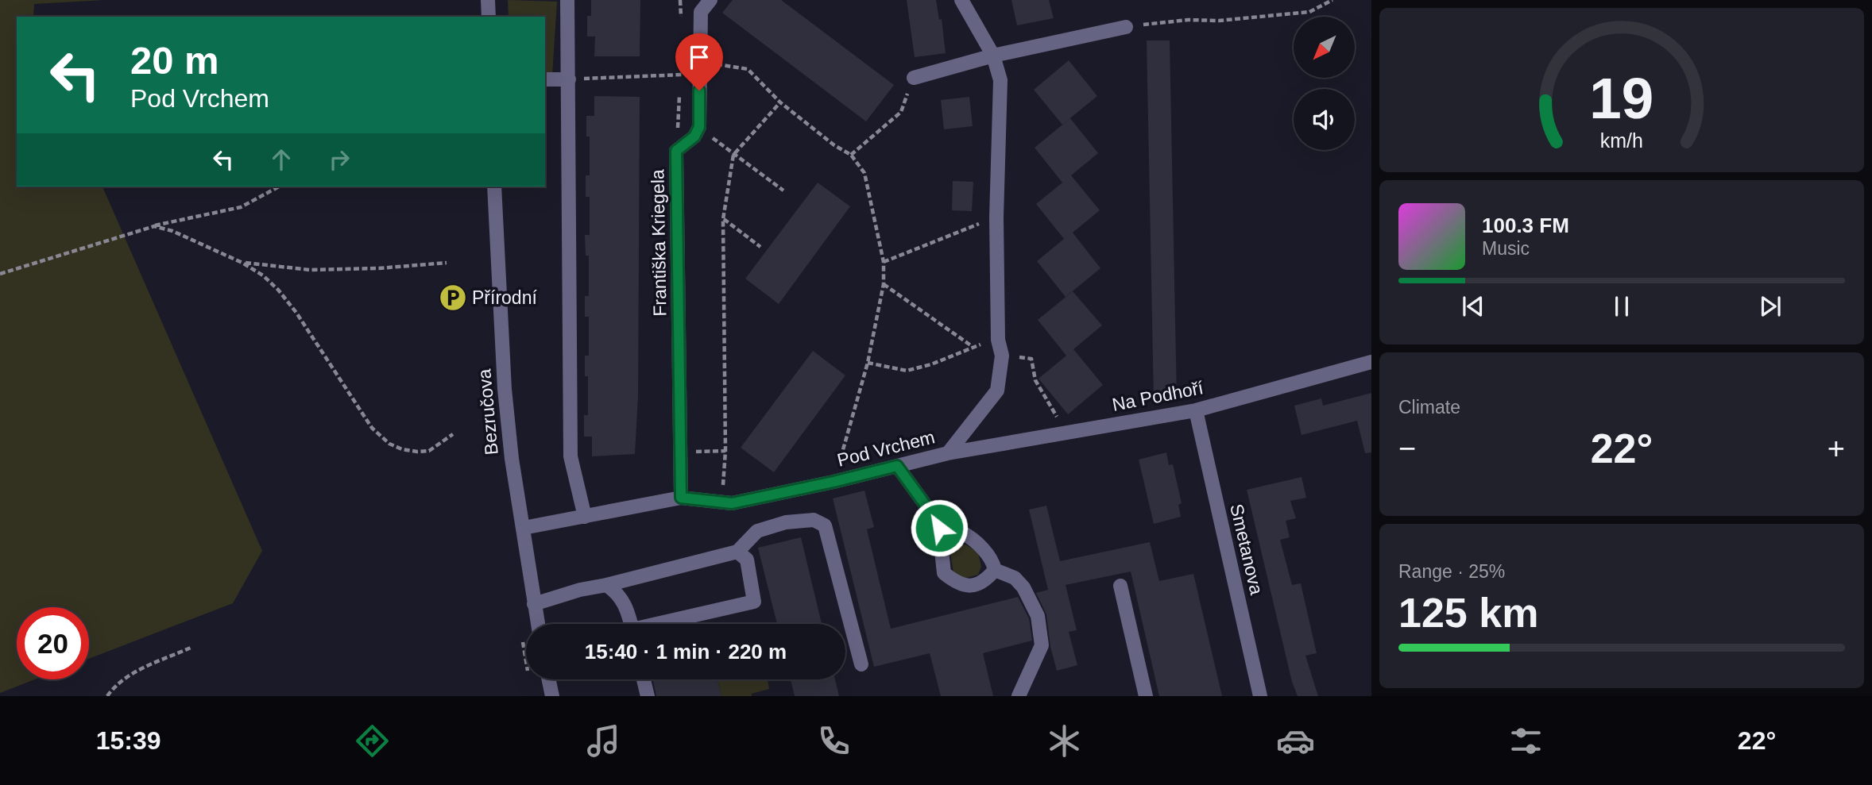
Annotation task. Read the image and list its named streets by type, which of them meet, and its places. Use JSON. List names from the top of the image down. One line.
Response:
{"streets":{"street":["Františka Kriegela","Na Podhoří","Bezručova","Pod Vrchem","Smetanova"]},"crossings":[["Františka Kriegela","Pod Vrchem"],["Na Podhoří","Pod Vrchem"],["Na Podhoří","Smetanova"],["Bezručova","Pod Vrchem"]],"places":{"parking":["Přírodní"]},"north":"bottom left","page":{"turn":["20 m","Pod Vrchem"],"song":["100.3 FM","Music"],"tile":["Climate",["Range · 25%","125 km"]],"heat":["−","22°","+"],"limit":"20","trip":"15:40 · 1 min · 220 m","tabs":["15:39","22°"],"gauge":["19","km/h"]}}
